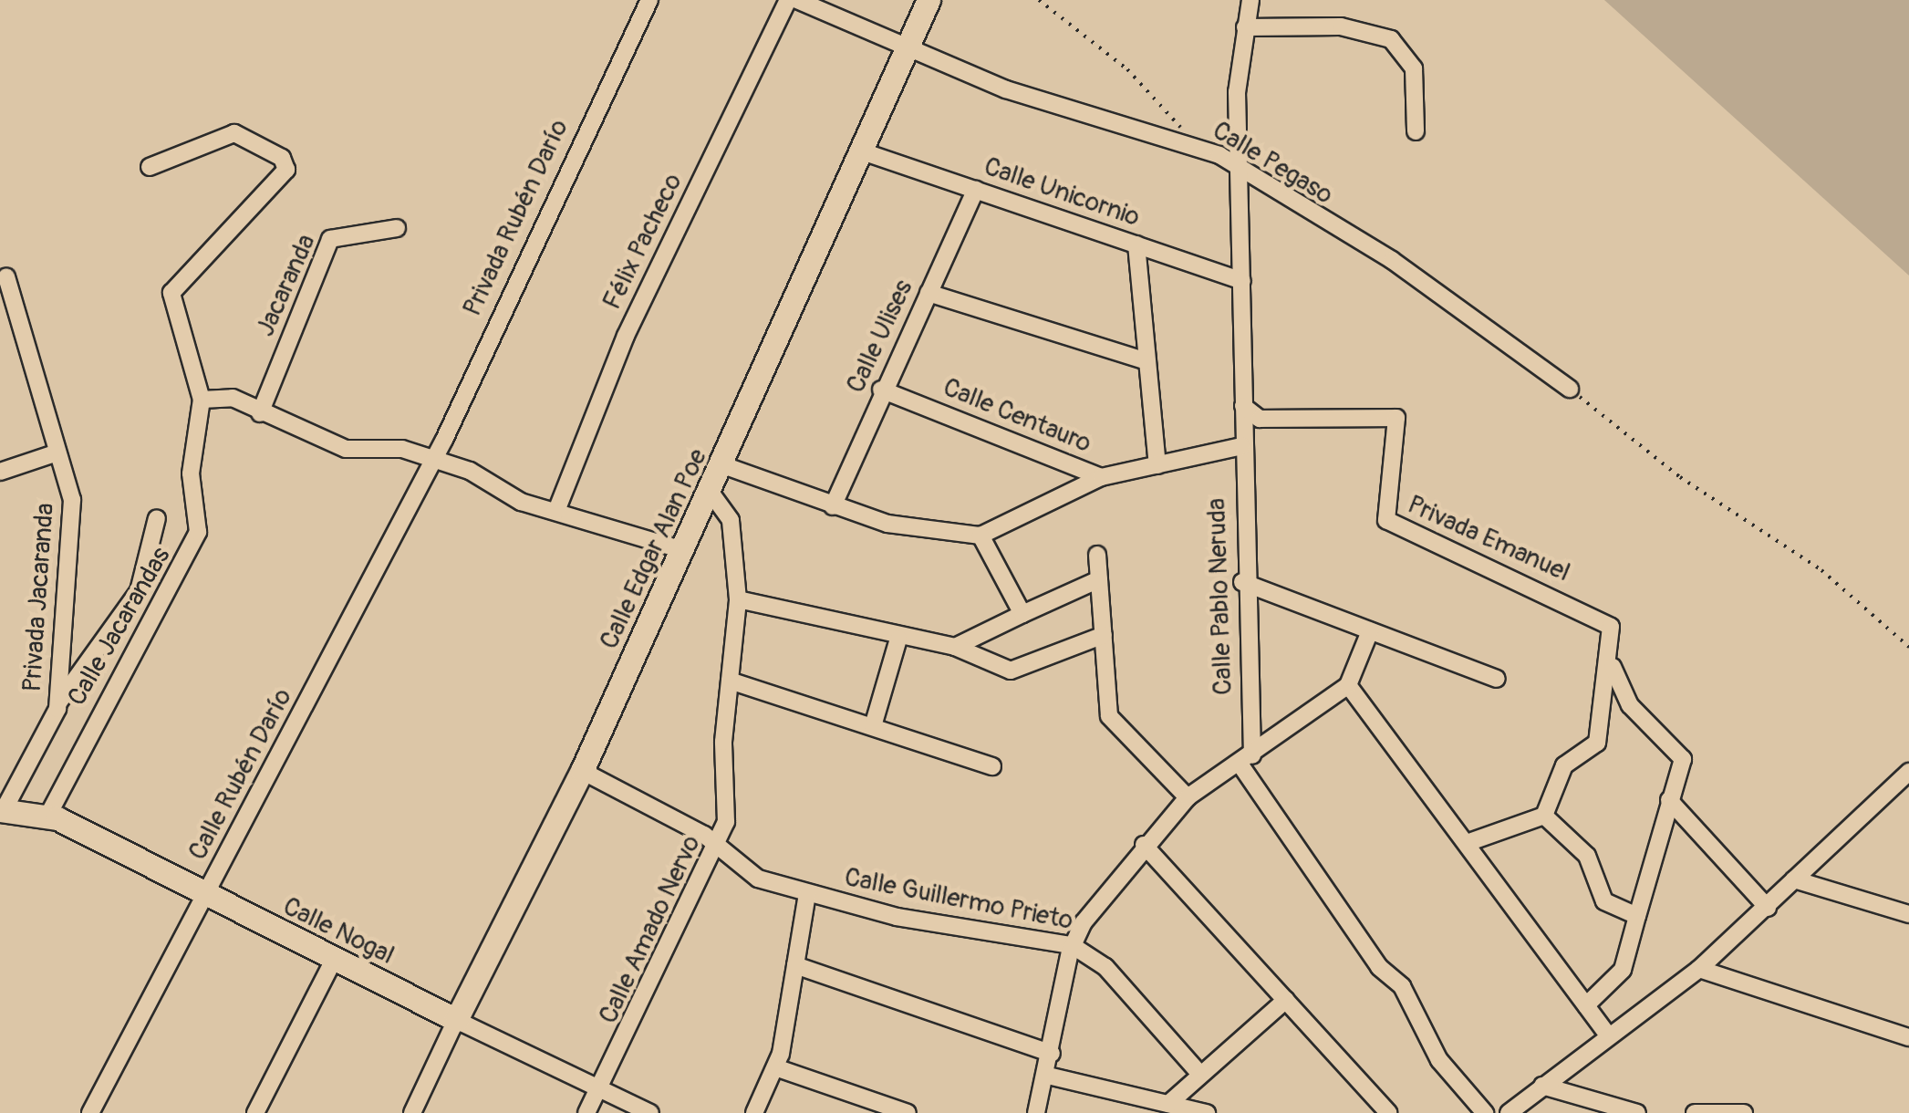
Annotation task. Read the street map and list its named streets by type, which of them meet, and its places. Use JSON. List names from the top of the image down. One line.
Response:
{"streets":{"street":["Calle Pegaso","Calle Unicornio","Privada Rubén Darío","Félix Pacheco","Jacaranda","Calle Ulises","Calle Centauro","Privada Emanuel","Calle Edgar Alan Poe","Calle Pablo Neruda","Privada Jacaranda","Calle Jacarandas","Calle Rubén Darío","Calle Guillermo Prieto","Calle Amado Nervo","Calle Nogal"]},"crossings":[["Calle Pegaso","Calle Edgar Alan Poe"],["Calle Pegaso","Calle Pablo Neruda"],["Calle Unicornio","Calle Ulises"],["Calle Unicornio","Calle Edgar Alan Poe"],["Calle Unicornio","Calle Pablo Neruda"],["Privada Rubén Darío","Calle Rubén Darío"],["Calle Ulises","Calle Centauro"],["Calle Centauro","Calle Pablo Neruda"],["Privada Emanuel","Calle Pablo Neruda"],["Calle Edgar Alan Poe","Calle Guillermo Prieto"],["Calle Edgar Alan Poe","Calle Amado Nervo"],["Calle Edgar Alan Poe","Calle Nogal"],["Privada Jacaranda","Calle Nogal"],["Calle Jacarandas","Calle Nogal"],["Calle Rubén Darío","Calle Nogal"],["Calle Guillermo Prieto","Calle Amado Nervo"],["Calle Amado Nervo","Calle Nogal"]]}
